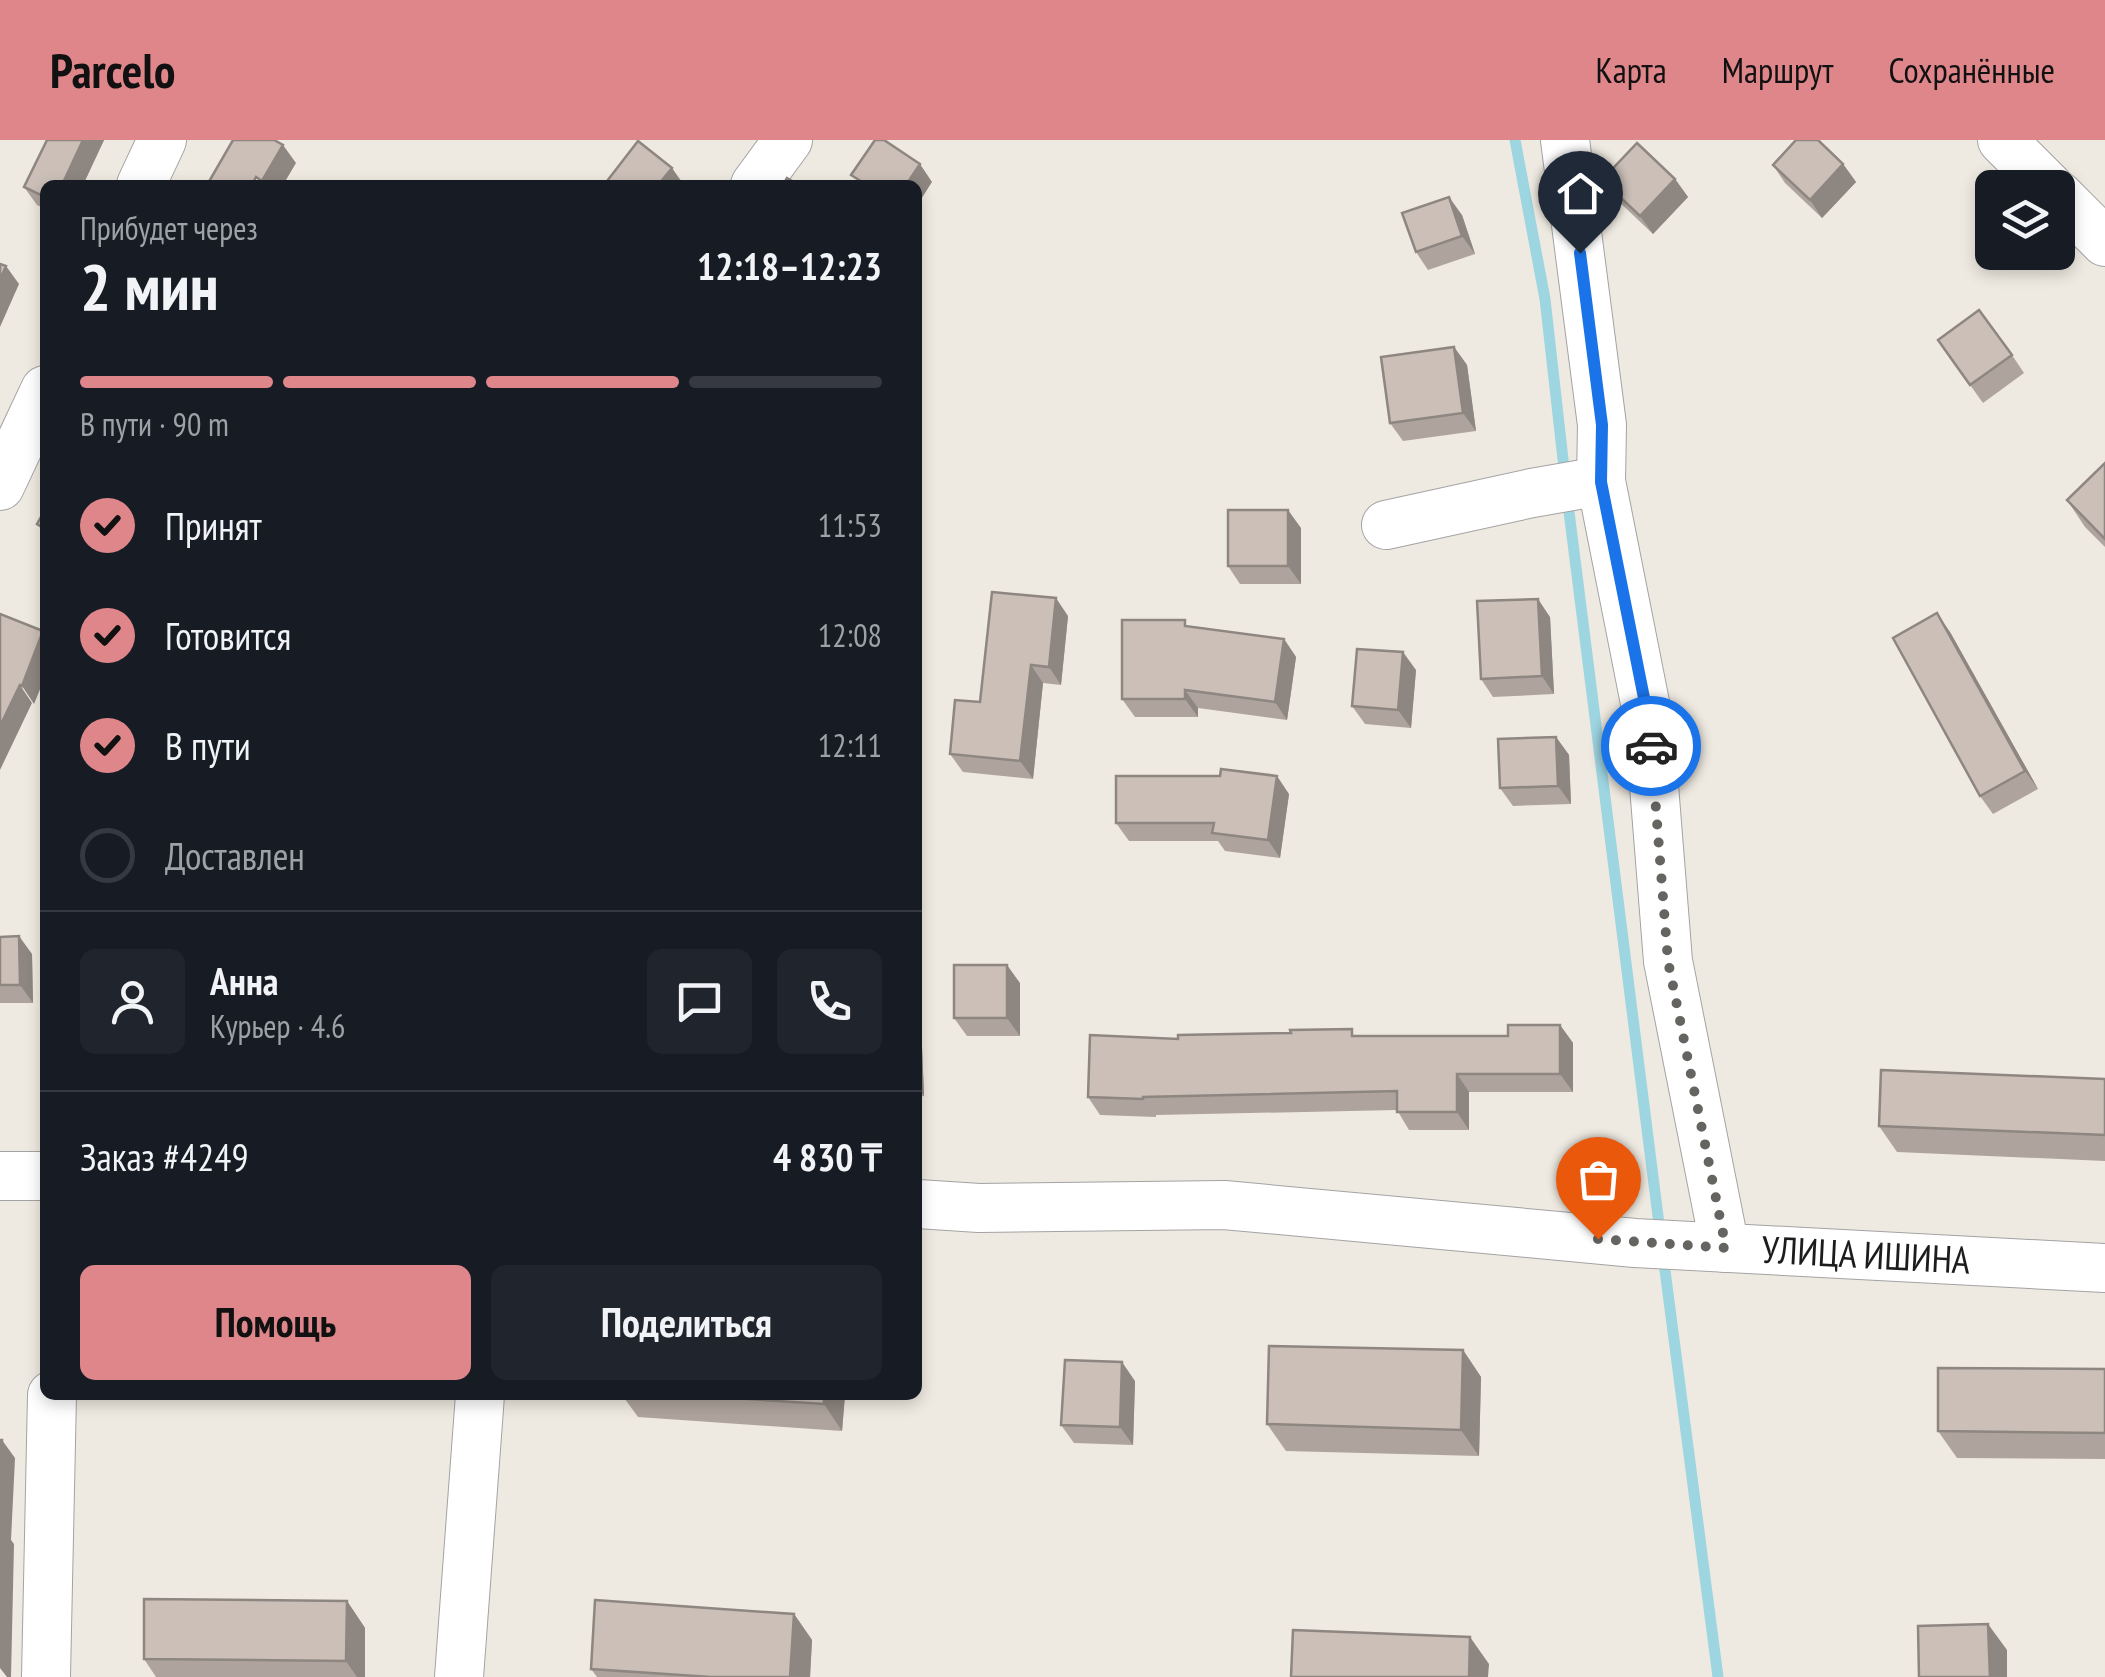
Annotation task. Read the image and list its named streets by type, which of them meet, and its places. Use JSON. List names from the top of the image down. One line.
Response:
{"streets":{"street":["УЛИЦА ИШИНА"]},"page":{"header":"Parcelo","nav":["Карта","Маршрут","Сохранённые"],"heading":["2 мин","Прибудет через","12:18–12:23"],"panel":["Анна","Курьер · 4.6","Заказ #4249","4 830 ₸"],"bar":"В пути · 90 m","list":[["Принят","11:53"],["Готовится","12:08"],["В пути","12:11"],"Доставлен"],"buttons":["Помощь","Поделиться"]}}
